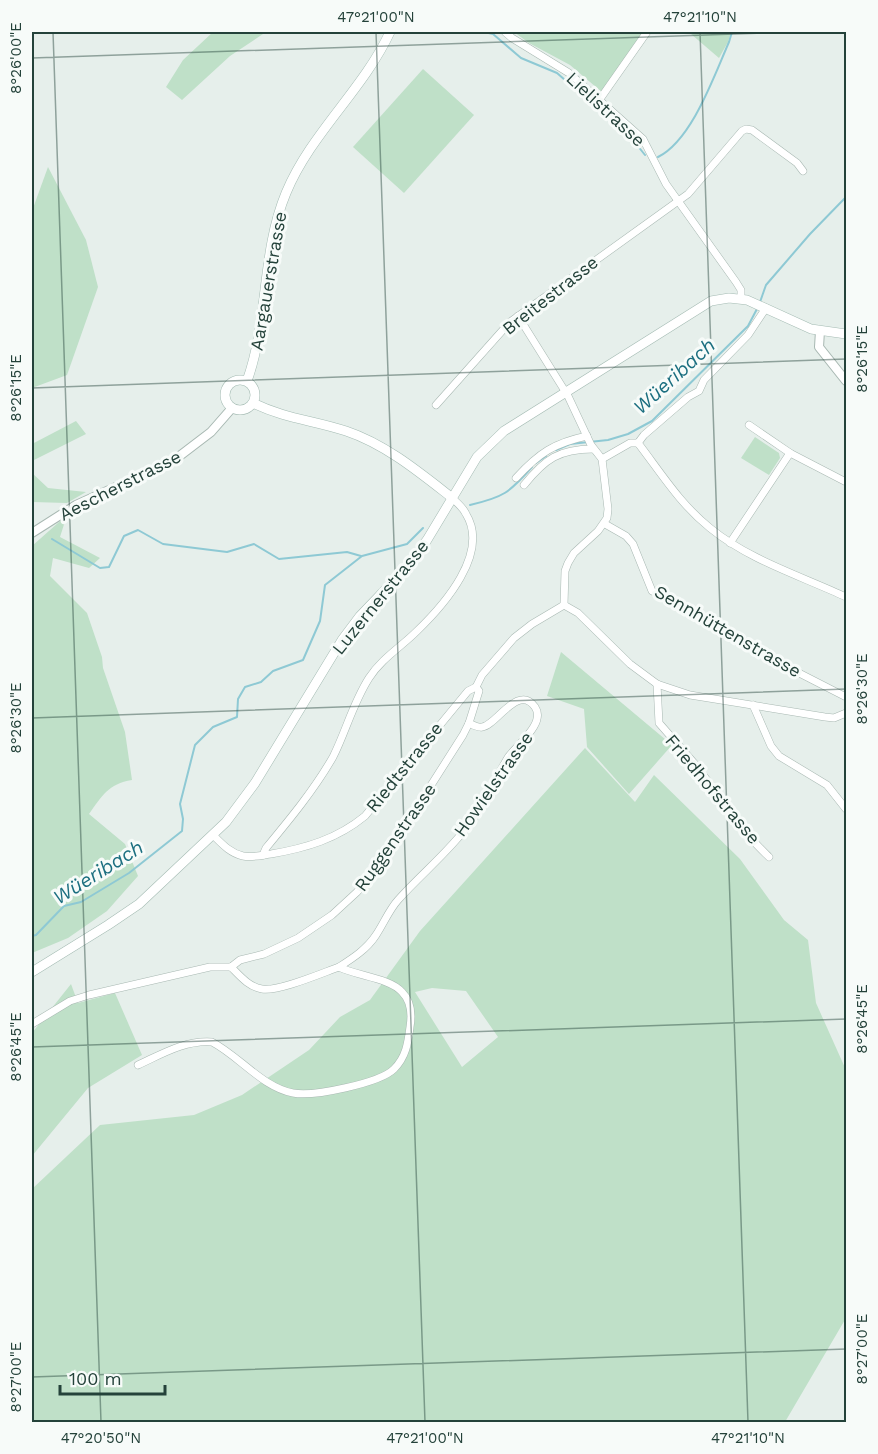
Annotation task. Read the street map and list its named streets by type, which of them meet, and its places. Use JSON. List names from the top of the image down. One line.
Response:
{"streets":{"main road":["Aargauerstrasse","Luzernerstrasse"],"street":["Lielistrasse","Breitestrasse","Aescherstrasse","Sennhüttenstrasse","Riedtstrasse","Howielstrasse","Friedhofstrasse","Ruggenstrasse"]},"crossings":[["Lielistrasse","Breitestrasse"],["Lielistrasse","Luzernerstrasse"],["Aargauerstrasse","Aescherstrasse"],["Luzernerstrasse","Riedtstrasse"],["Riedtstrasse","Ruggenstrasse"],["Howielstrasse","Ruggenstrasse"]],"water":["Wüeribach"],"scale_bar":"100 m","coordinates":["47°21'00\"N","47°21'10\"N","8°26'00\"E","8°26'15\"E","8°26'30\"E","8°26'45\"E","8°27'00\"E","47°20'50\"N"]}
